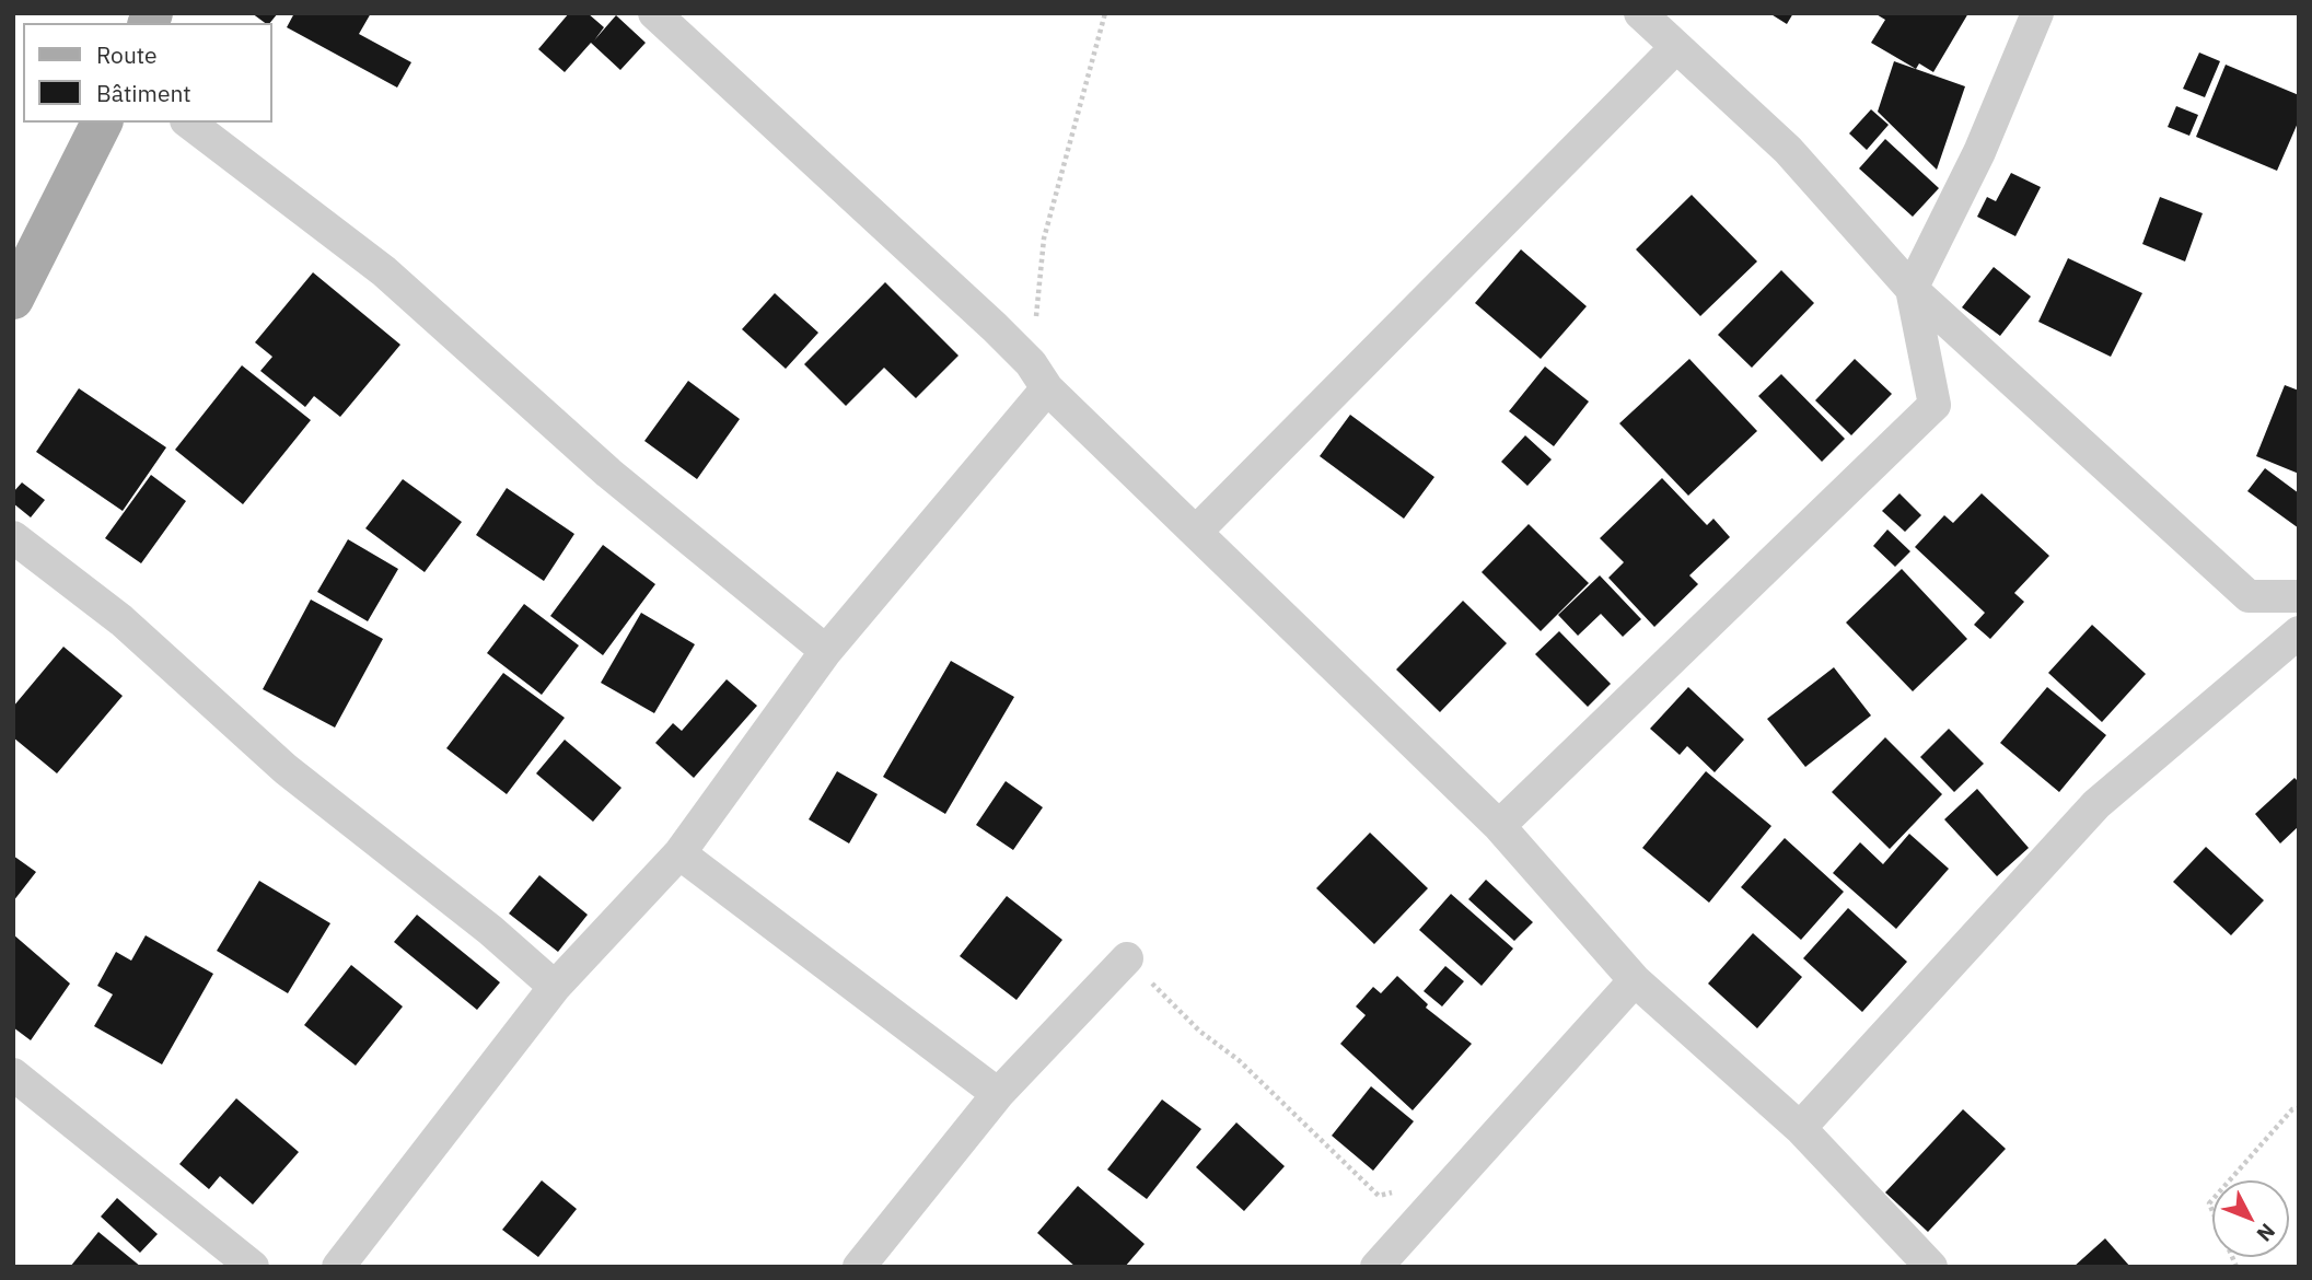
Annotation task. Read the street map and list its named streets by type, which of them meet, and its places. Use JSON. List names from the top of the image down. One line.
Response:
{"legend":["Route","Bâtiment"],"north":"bottom right"}
